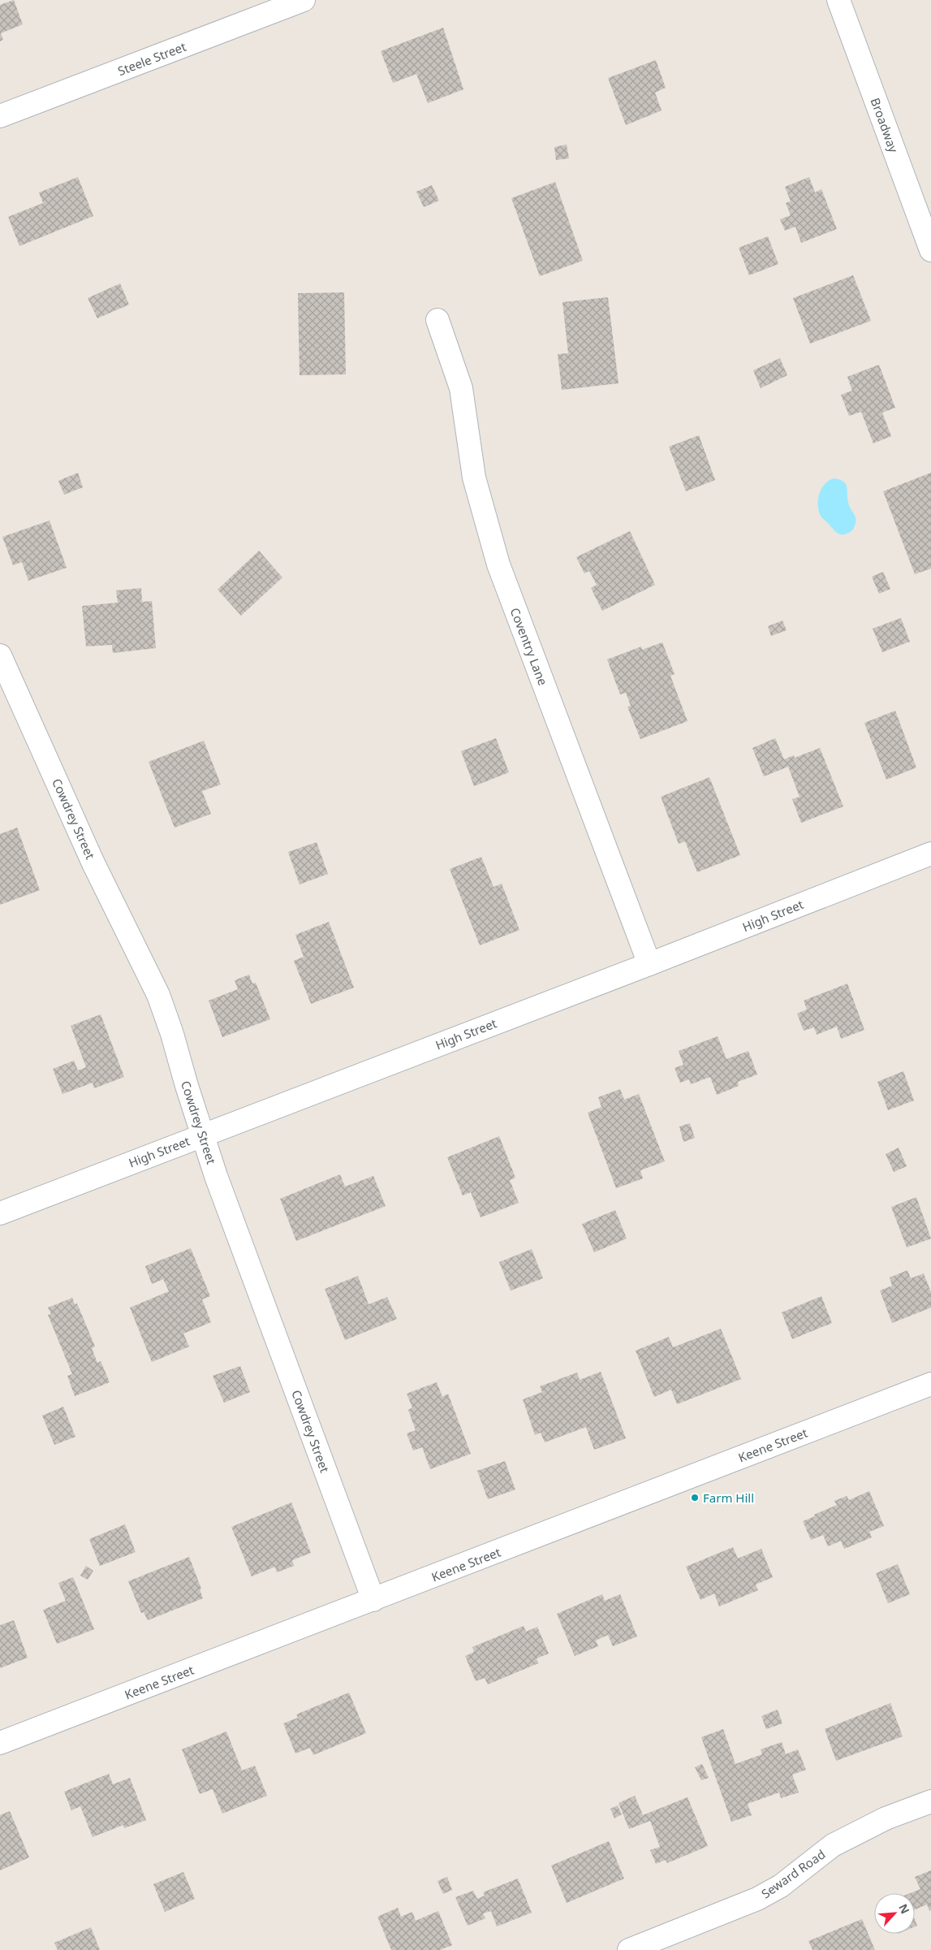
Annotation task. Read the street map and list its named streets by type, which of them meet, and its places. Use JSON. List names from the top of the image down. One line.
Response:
{"streets":{"street":["Steele Street","Broadway","Coventry Lane","Cowdrey Street","High Street","Keene Street","Seward Road"]},"crossings":[["Coventry Lane","High Street"],["Cowdrey Street","High Street"],["Cowdrey Street","Keene Street"]],"places":["Farm Hill"],"north":"top right"}
